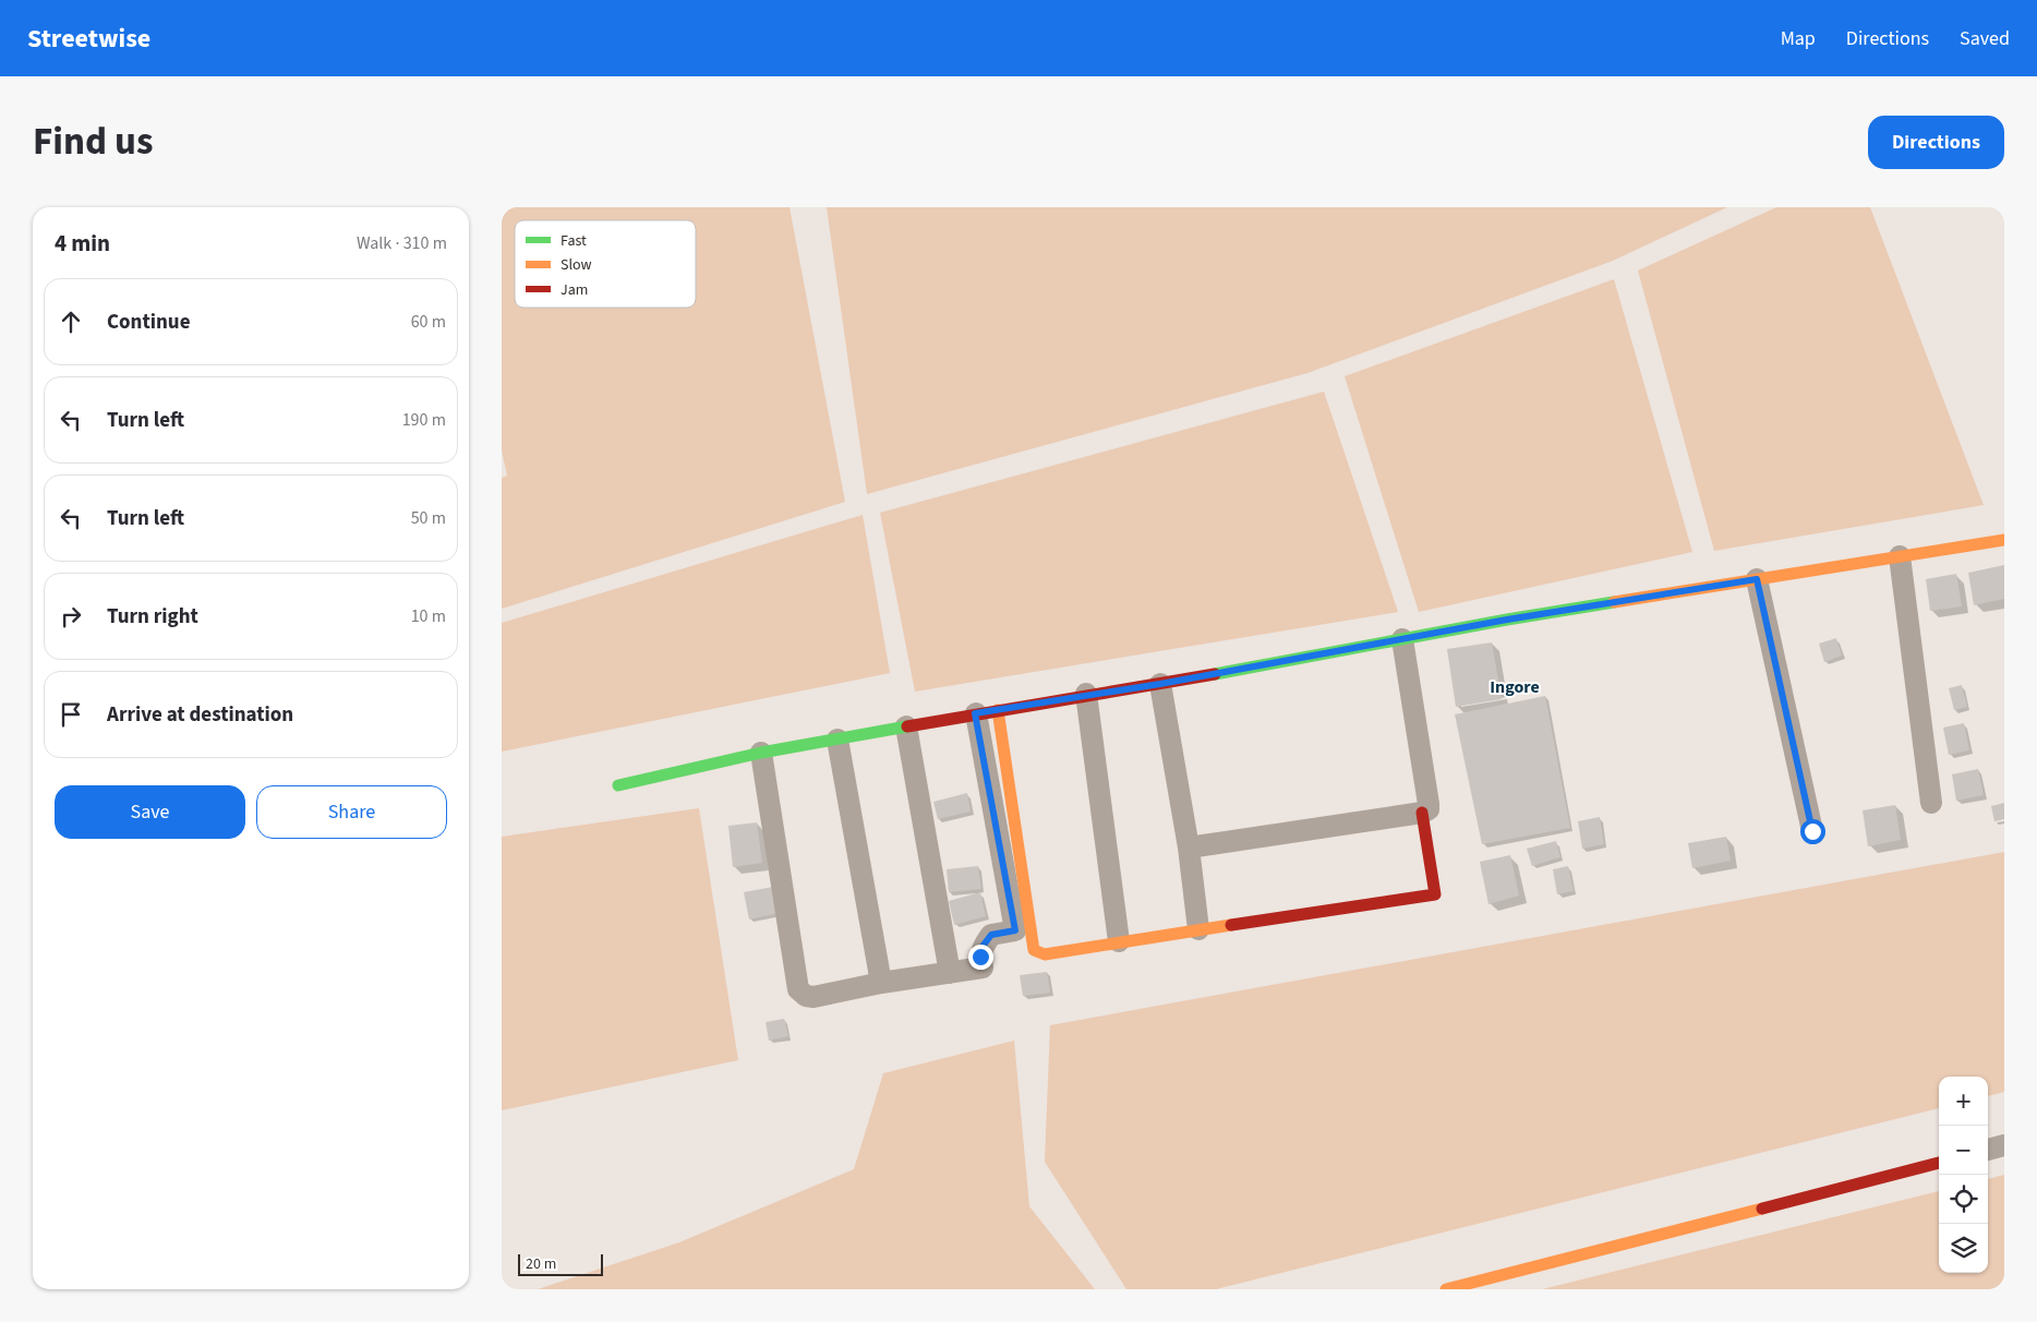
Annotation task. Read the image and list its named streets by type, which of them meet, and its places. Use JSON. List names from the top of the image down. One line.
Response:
{"districts":["Ingore"],"legend":["Fast","Slow","Jam"],"scale_bar":"20 m","page":{"header":"Streetwise","nav":["Map","Directions","Saved"],"title":"Find us","buttons":["Directions",["Save","Share"]],"heading":["4 min","Walk · 310 m"],"list":[["Continue","60 m"],["Turn left","190 m"],["Turn left","50 m"],["Turn right","10 m"],"Arrive at destination"],"map_buttons":["+","−"],"scale":"20 m"}}
